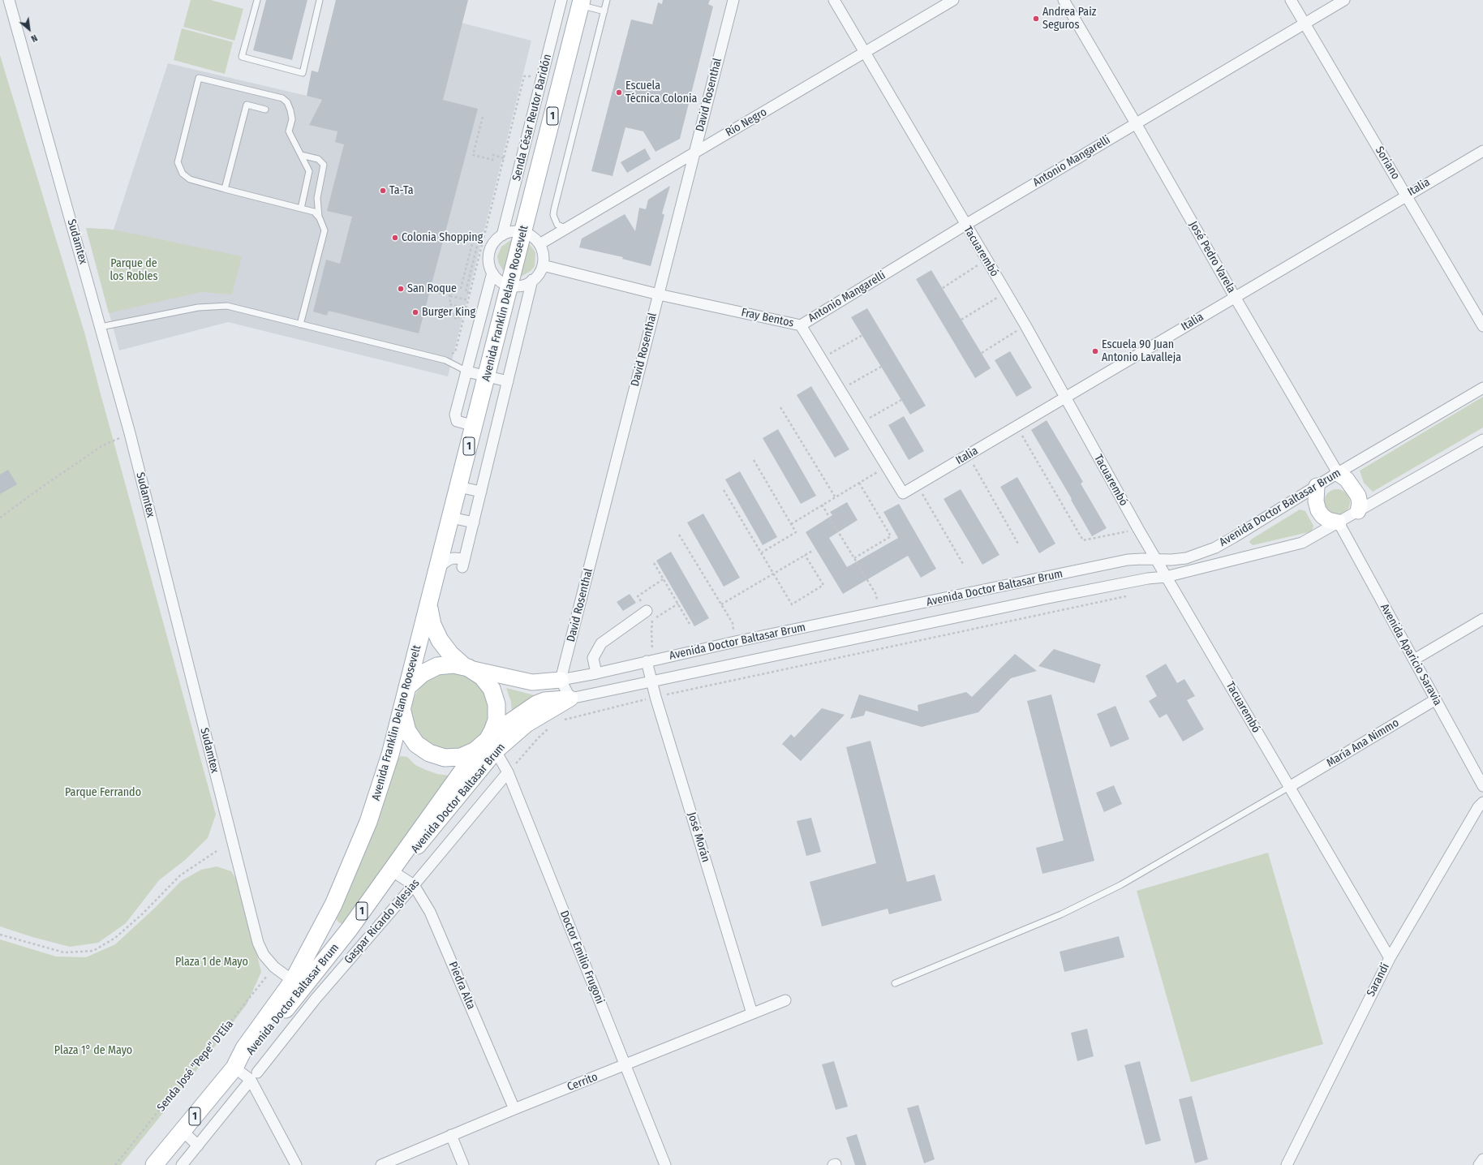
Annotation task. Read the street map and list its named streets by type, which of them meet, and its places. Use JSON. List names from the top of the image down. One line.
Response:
{"streets":{"main road":["1","Avenida Franklin Delano Roosevelt","Avenida Doctor Baltasar Brum"],"street":["David Rosenthal","Senda César Reutor Baridón","Río Negro","Antonio Mangarelli","Soriano","Italia","Sudamtex","Tacuarembó","José Pedro Varela","Fray Bentos","Avenida Aparicio Saravia","María Ana Nimmo","José Morán","Gaspar Ricardo Iglesias","Doctor Emilio Frugoni","Sarandí","Piedra Alta","Cerrito"],"path":["Senda José \"Pepe\" D'Elía"]},"crossings":[["David Rosenthal","Río Negro"],["David Rosenthal","Fray Bentos"],["David Rosenthal","Avenida Doctor Baltasar Brum"],["1","Avenida Doctor Baltasar Brum"],["Río Negro","Tacuarembó"],["Antonio Mangarelli","Soriano"],["Antonio Mangarelli","Tacuarembó"],["Antonio Mangarelli","José Pedro Varela"],["Antonio Mangarelli","Fray Bentos"],["Soriano","Italia"],["Italia","Tacuarembó"],["Italia","José Pedro Varela"],["Italia","Fray Bentos"],["Sudamtex","Avenida Franklin Delano Roosevelt"],["Sudamtex","Avenida Doctor Baltasar Brum"],["Sudamtex","Gaspar Ricardo Iglesias"],["Sudamtex","Senda José \"Pepe\" D'Elía"],["Tacuarembó","Avenida Doctor Baltasar Brum"],["Tacuarembó","María Ana Nimmo"],["Tacuarembó","Sarandí"],["José Pedro Varela","Avenida Doctor Baltasar Brum"],["José Pedro Varela","Avenida Aparicio Saravia"],["Avenida Franklin Delano Roosevelt","Avenida Doctor Baltasar Brum"],["Avenida Franklin Delano Roosevelt","Doctor Emilio Frugoni"],["Avenida Doctor Baltasar Brum","Avenida Aparicio Saravia"],["Avenida Doctor Baltasar Brum","José Morán"],["Avenida Doctor Baltasar Brum","Doctor Emilio Frugoni"],["Avenida Doctor Baltasar Brum","Piedra Alta"],["Avenida Aparicio Saravia","María Ana Nimmo"],["José Morán","Cerrito"],["Gaspar Ricardo Iglesias","Doctor Emilio Frugoni"],["Gaspar Ricardo Iglesias","Piedra Alta"],["Doctor Emilio Frugoni","Cerrito"],["Piedra Alta","Cerrito"]],"parks":["Parque de los Robles","Parque Ferrando","Plaza 1 de Mayo","Plaza 1° de Mayo"],"places":["Andrea Paiz Seguros","Escuela Técnica Colonia","Ta-Ta","Colonia Shopping","San Roque","Burger King","Escuela 90 Juan Antonio Lavalleja"],"north":"bottom right"}
